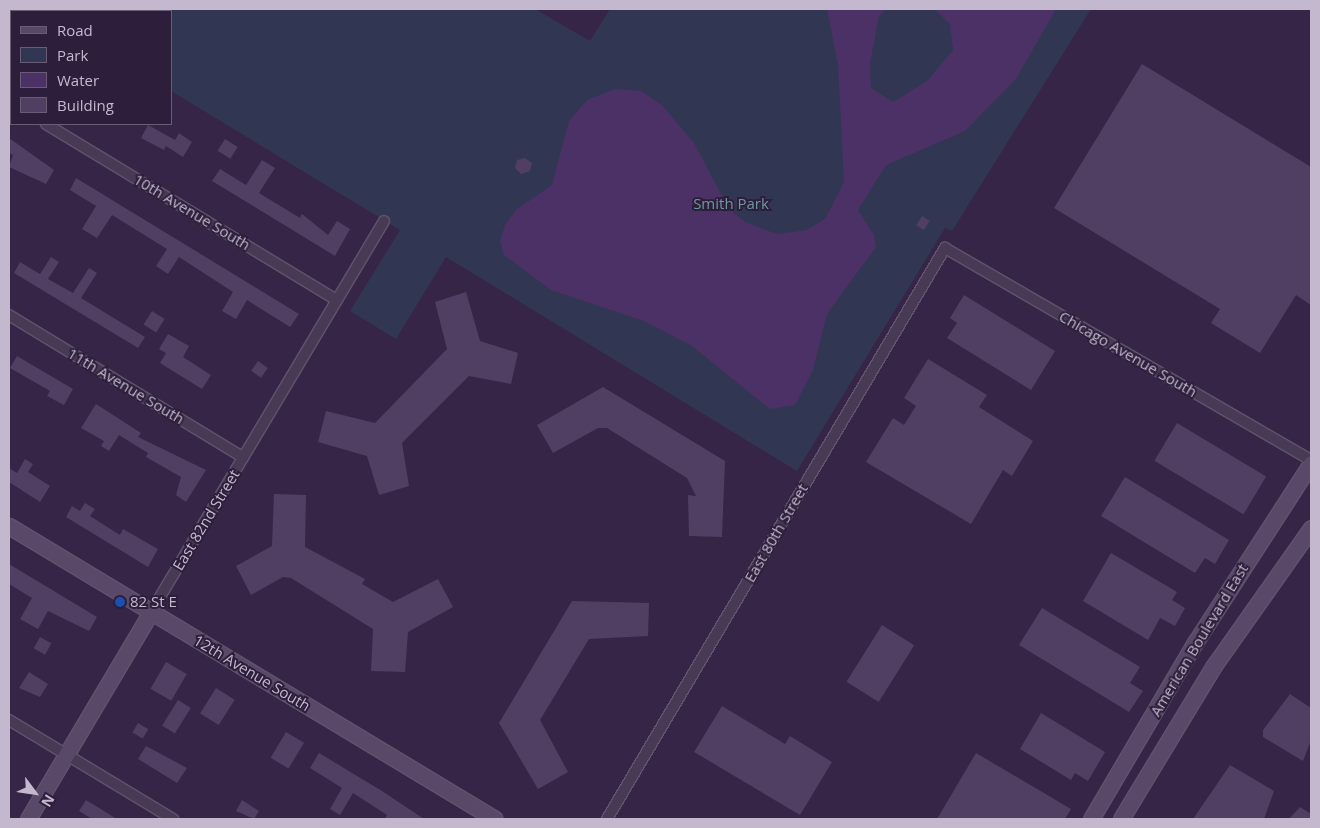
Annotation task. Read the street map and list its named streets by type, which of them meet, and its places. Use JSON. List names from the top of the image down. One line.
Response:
{"streets":{"street":["10th Avenue South","Chicago Avenue South","11th Avenue South","East 82nd Street","East 80th Street","American Boulevard East","12th Avenue South"]},"crossings":[["10th Avenue South","East 82nd Street"],["Chicago Avenue South","East 80th Street"],["Chicago Avenue South","American Boulevard East"],["11th Avenue South","East 82nd Street"],["East 82nd Street","12th Avenue South"]],"parks":["Smith Park"],"places":["82 St E"],"legend":["Road","Park","Water","Building"],"north":"bottom right"}
